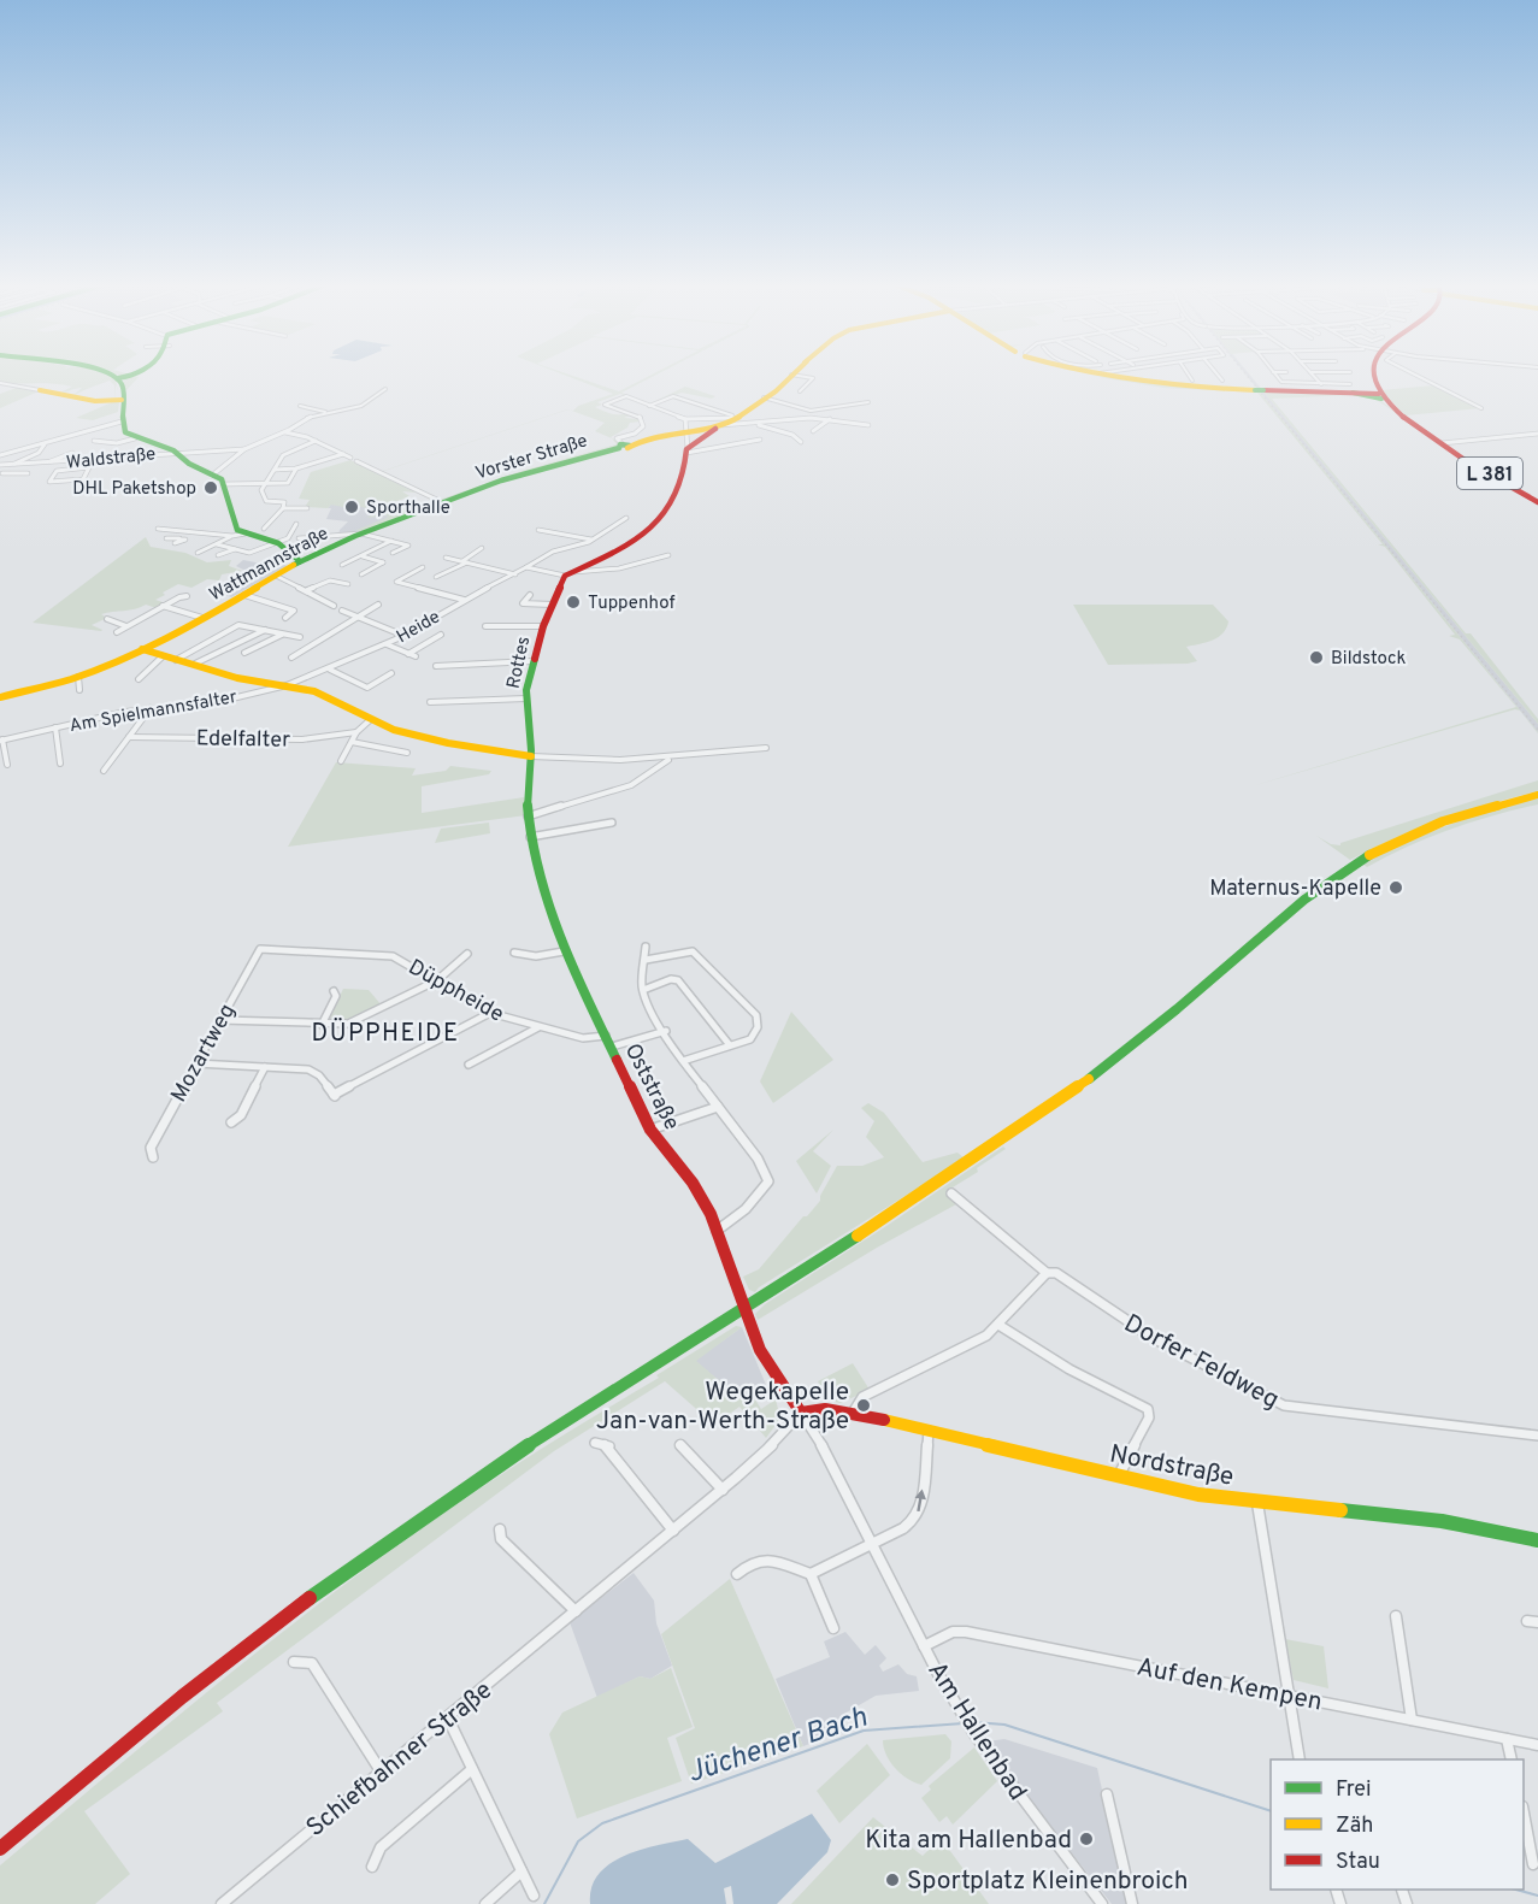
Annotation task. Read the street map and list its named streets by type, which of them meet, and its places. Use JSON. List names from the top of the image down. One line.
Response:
{"streets":{"street":["Vorster Straße","Waldstraße","L 381","Wattmannstraße","Heide","Rottes","Am Spielmannsfalter","Edelfalter","Düppheide","Mozartweg","Oststraße","Dorfer Feldweg","Nordstraße","Auf den Kempen","Am Hallenbad","Schiefbahner Straße"]},"crossings":[["Vorster Straße","Wattmannstraße"],["Rottes","Oststraße"],["Düppheide","Mozartweg"],["Düppheide","Oststraße"],["Oststraße","Nordstraße"],["Oststraße","Am Hallenbad"],["Oststraße","Schiefbahner Straße"],["Nordstraße","Am Hallenbad"],["Nordstraße","Schiefbahner Straße"],["Auf den Kempen","Am Hallenbad"],["Am Hallenbad","Schiefbahner Straße"]],"districts":["DÜPPHEIDE"],"water":["Jüchener Bach"],"places":["DHL Paketshop","Sporthalle","Tuppenhof","Bildstock","Maternus-Kapelle","Wegekapelle Jan-van-Werth-Straße","Kita am Hallenbad","Sportplatz Kleinenbroich"],"legend":["Frei","Zäh","Stau"]}
